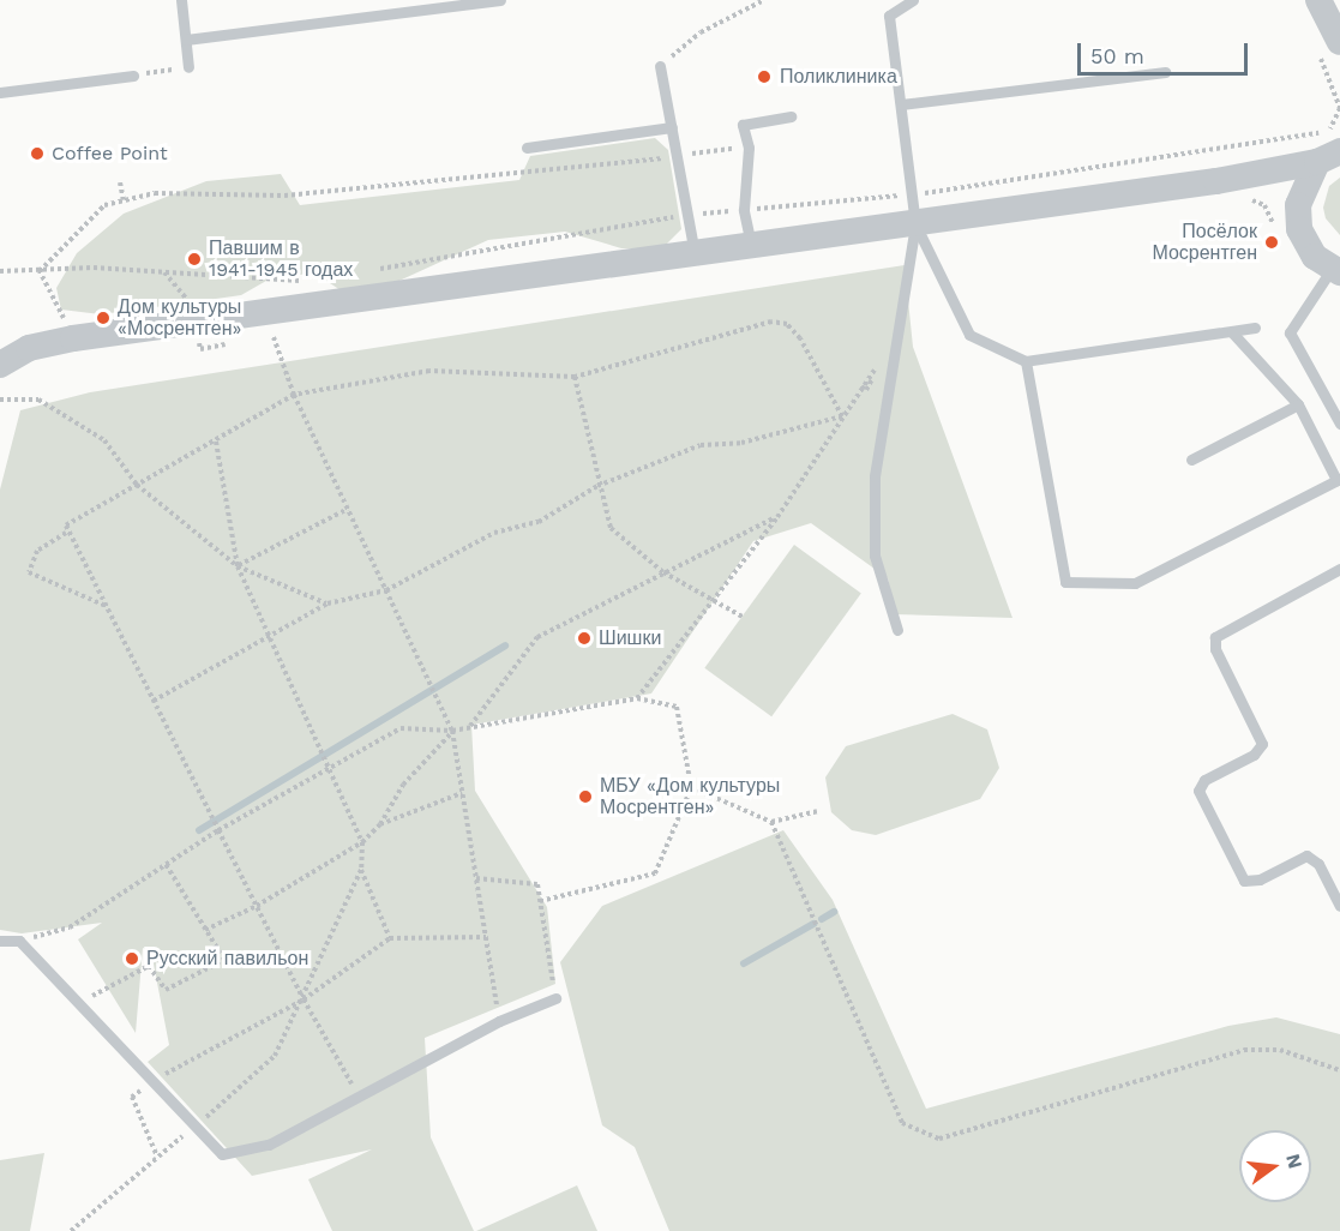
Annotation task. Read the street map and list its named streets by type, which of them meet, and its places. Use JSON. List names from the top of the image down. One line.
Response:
{"places":["Поликлиника","Coffee Point","Посёлок Мосрентген","Павшим в 1941-1945 годах","Дом культуры «Мосрентген»","Шишки","МБУ «Дом культуры Мосрентген»","Русский павильон"],"scale_bar":"50 m","north":"right"}
